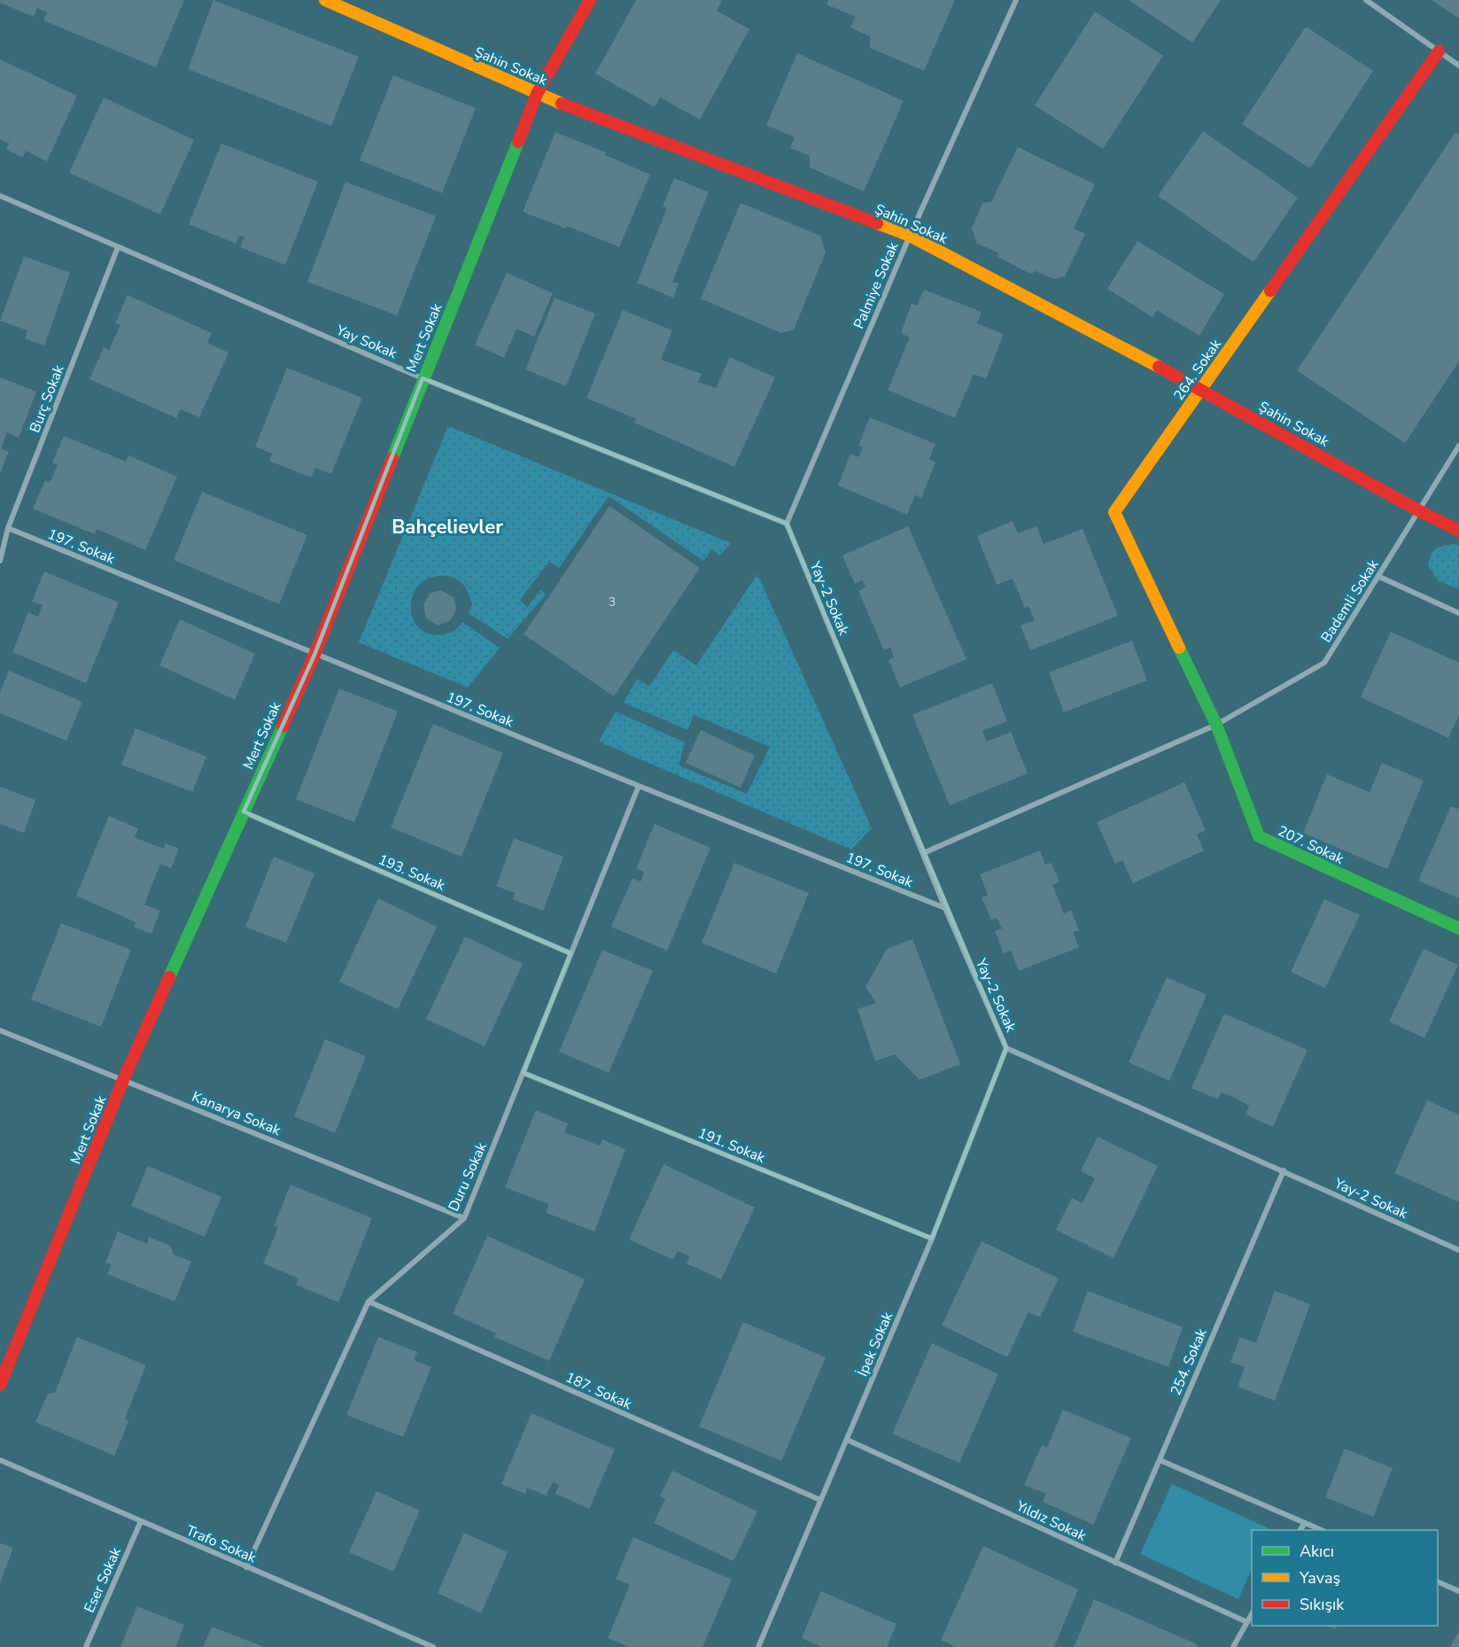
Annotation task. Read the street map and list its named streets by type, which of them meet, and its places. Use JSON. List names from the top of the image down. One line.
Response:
{"streets":{"street":["Şahin Sokak","Palmiye Sokak","Mert Sokak","Yay Sokak","264. Sokak","Burç Sokak","197. Sokak","Yay-2 Sokak","Bademli Sokak","207. Sokak","193. Sokak","Kanarya Sokak","191. Sokak","Duru Sokak","İpek Sokak","254. Sokak","187. Sokak","Yıldız Sokak","Trafo Sokak","Eser Sokak"]},"crossings":[["Şahin Sokak","Palmiye Sokak"],["Şahin Sokak","Mert Sokak"],["Şahin Sokak","264. Sokak"],["Şahin Sokak","Bademli Sokak"],["Palmiye Sokak","Yay Sokak"],["Palmiye Sokak","Yay-2 Sokak"],["Mert Sokak","Yay Sokak"],["Mert Sokak","197. Sokak"],["Mert Sokak","193. Sokak"],["Mert Sokak","Kanarya Sokak"],["Yay Sokak","Burç Sokak"],["Yay Sokak","Yay-2 Sokak"],["264. Sokak","Bademli Sokak"],["264. Sokak","207. Sokak"],["Burç Sokak","197. Sokak"],["197. Sokak","Yay-2 Sokak"],["197. Sokak","Duru Sokak"],["Yay-2 Sokak","Bademli Sokak"],["Yay-2 Sokak","İpek Sokak"],["Yay-2 Sokak","254. Sokak"],["Bademli Sokak","207. Sokak"],["193. Sokak","Duru Sokak"],["Kanarya Sokak","Duru Sokak"],["191. Sokak","Duru Sokak"],["191. Sokak","İpek Sokak"],["Duru Sokak","187. Sokak"],["Duru Sokak","Trafo Sokak"],["İpek Sokak","187. Sokak"],["İpek Sokak","Yıldız Sokak"],["254. Sokak","Yıldız Sokak"],["Trafo Sokak","Eser Sokak"]],"districts":["Bahçelievler"],"house_numbers":["3"],"legend":["Akıcı","Yavaş","Sıkışık"]}
